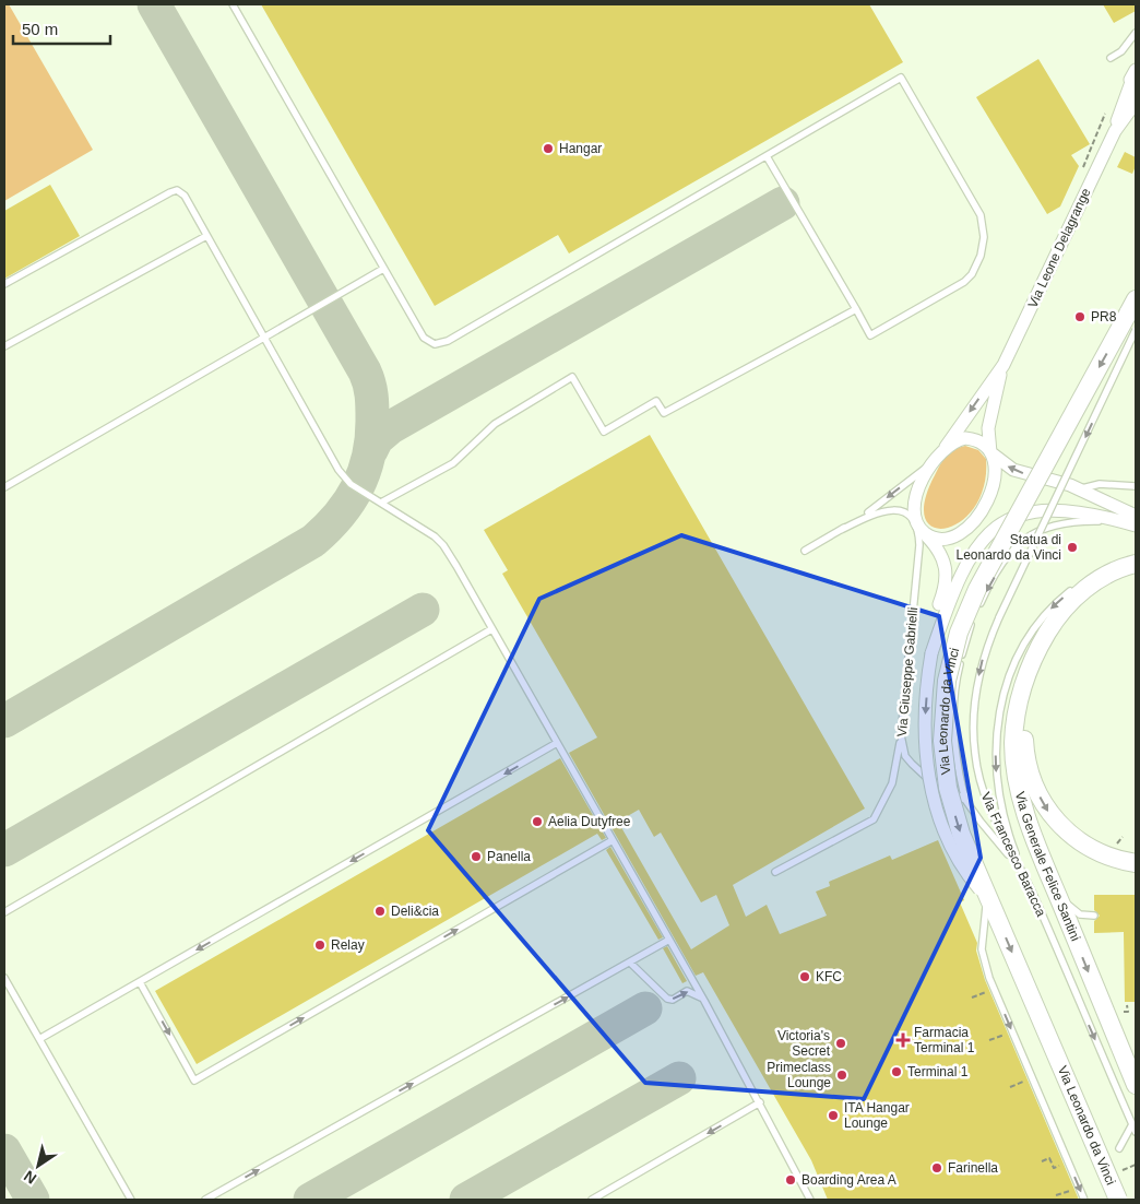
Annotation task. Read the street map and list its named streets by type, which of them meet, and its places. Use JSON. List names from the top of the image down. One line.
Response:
{"streets":{"main road":["Via Leonardo da Vinci","Via Generale Felice Santini"],"street":["Via Leone Delagrange"],"lane":["Via Giuseppe Gabrielli","Via Francesco Baracca"]},"crossings":[["Via Leone Delagrange","Via Giuseppe Gabrielli"],["Via Giuseppe Gabrielli","Via Francesco Baracca"]],"one_way":["Via Leonardo da Vinci","Via Francesco Baracca","Via Generale Felice Santini"],"places":{"other":["Hangar","PR8","Statua di Leonardo da Vinci","Aelia Dutyfree","Panella","Deli&cia","Relay","KFC","Victoria's Secret","Terminal 1","Primeclass Lounge","ITA Hangar Lounge","Farinella","Boarding Area A"],"health":["Farmacia Terminal 1"]},"scale_bar":"50 m","north":"bottom left"}
